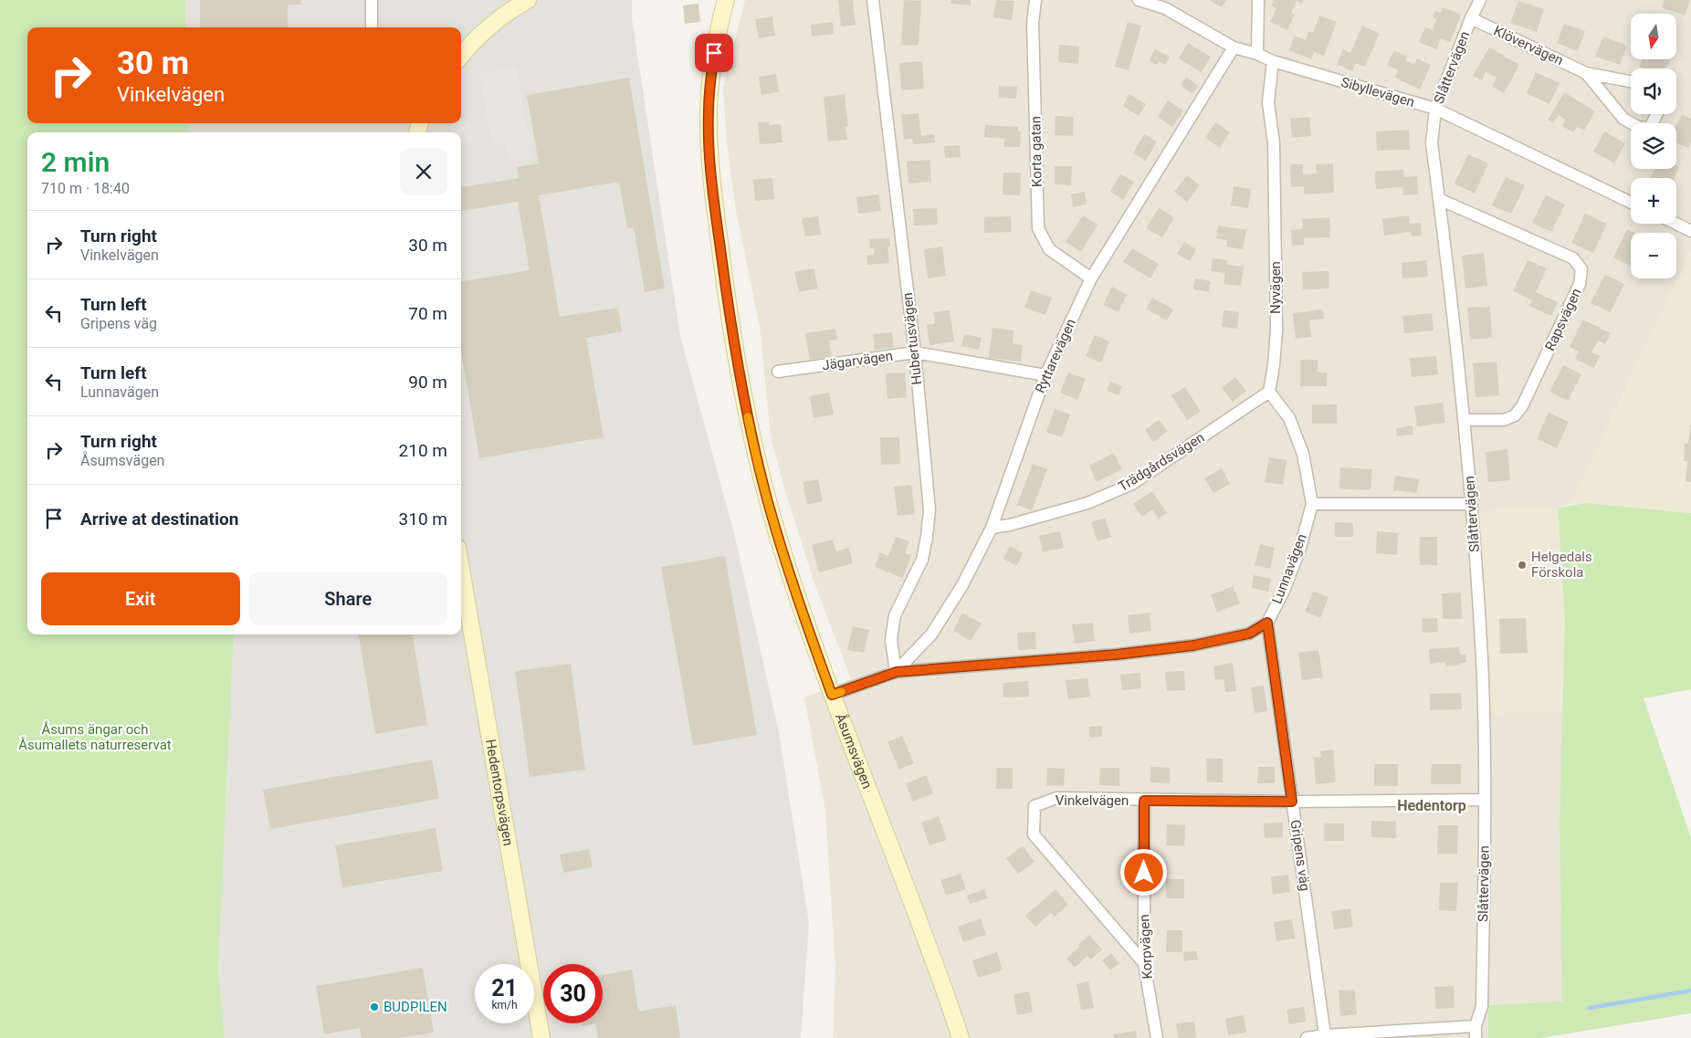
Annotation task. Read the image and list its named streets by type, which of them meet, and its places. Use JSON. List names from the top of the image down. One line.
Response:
{"streets":{"street":["Klövervägen","Slåttervägen","Sibyllevägen","Korta gatan","Nyvägen","Rapsvägen","Hubertusvägen","Ryttarevägen","Jägarvägen","Trädgårdsvägen","Lunnavägen","Åsumsvägen","Hedentorpsvägen","Vinkelvägen","Gripens väg","Korpvägen"]},"crossings":[["Klövervägen","Slåttervägen"],["Slåttervägen","Sibyllevägen"],["Slåttervägen","Rapsvägen"],["Slåttervägen","Vinkelvägen"],["Sibyllevägen","Nyvägen"],["Sibyllevägen","Ryttarevägen"],["Korta gatan","Ryttarevägen"],["Nyvägen","Trädgårdsvägen"],["Hubertusvägen","Ryttarevägen"],["Hubertusvägen","Jägarvägen"],["Ryttarevägen","Jägarvägen"],["Ryttarevägen","Trädgårdsvägen"],["Lunnavägen","Gripens väg"],["Vinkelvägen","Gripens väg"],["Vinkelvägen","Korpvägen"]],"districts":["Hedentorp"],"parks":["Åsums ängar och Åsumallets naturreservat"],"places":["Helgedals Förskola","BUDPILEN"],"north":"bottom","page":{"map_buttons":["+","−"],"turn":["30 m","Vinkelvägen"],"heading":["2 min","710 m · 18:40"],"list":[{"name":"Turn right","note":"Vinkelvägen","value":"30 m"},{"name":"Turn left","note":"Gripens väg","value":"70 m"},{"name":"Turn left","note":"Lunnavägen","value":"90 m"},{"name":"Turn right","note":"Åsumsvägen","value":"210 m"},{"name":"Arrive at destination","value":"310 m"}],"buttons":["Exit","Share"],"speed":"21 km/h","limit":"30"}}
